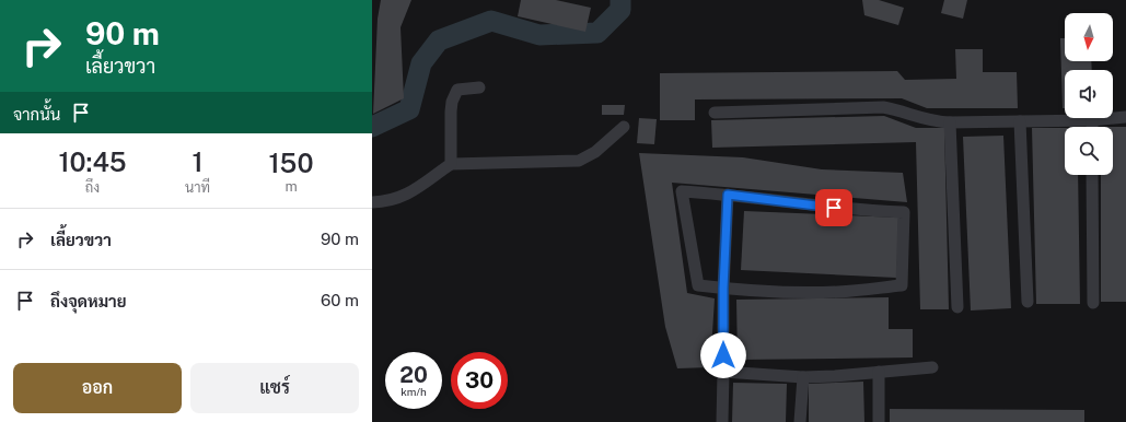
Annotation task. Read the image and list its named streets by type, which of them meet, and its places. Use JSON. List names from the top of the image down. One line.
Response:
{"north":"bottom","page":{"turn":["90 m","เลี้ยวขวา"],"then":"จากนั้น","eta":["10:45","ถึง","1","นาที","150","m"],"list":[{"name":"เลี้ยวขวา","value":"90 m"},{"name":"ถึงจุดหมาย","value":"60 m"}],"speed":"20 km/h","limit":"30","buttons":["ออก","แชร์"]}}
